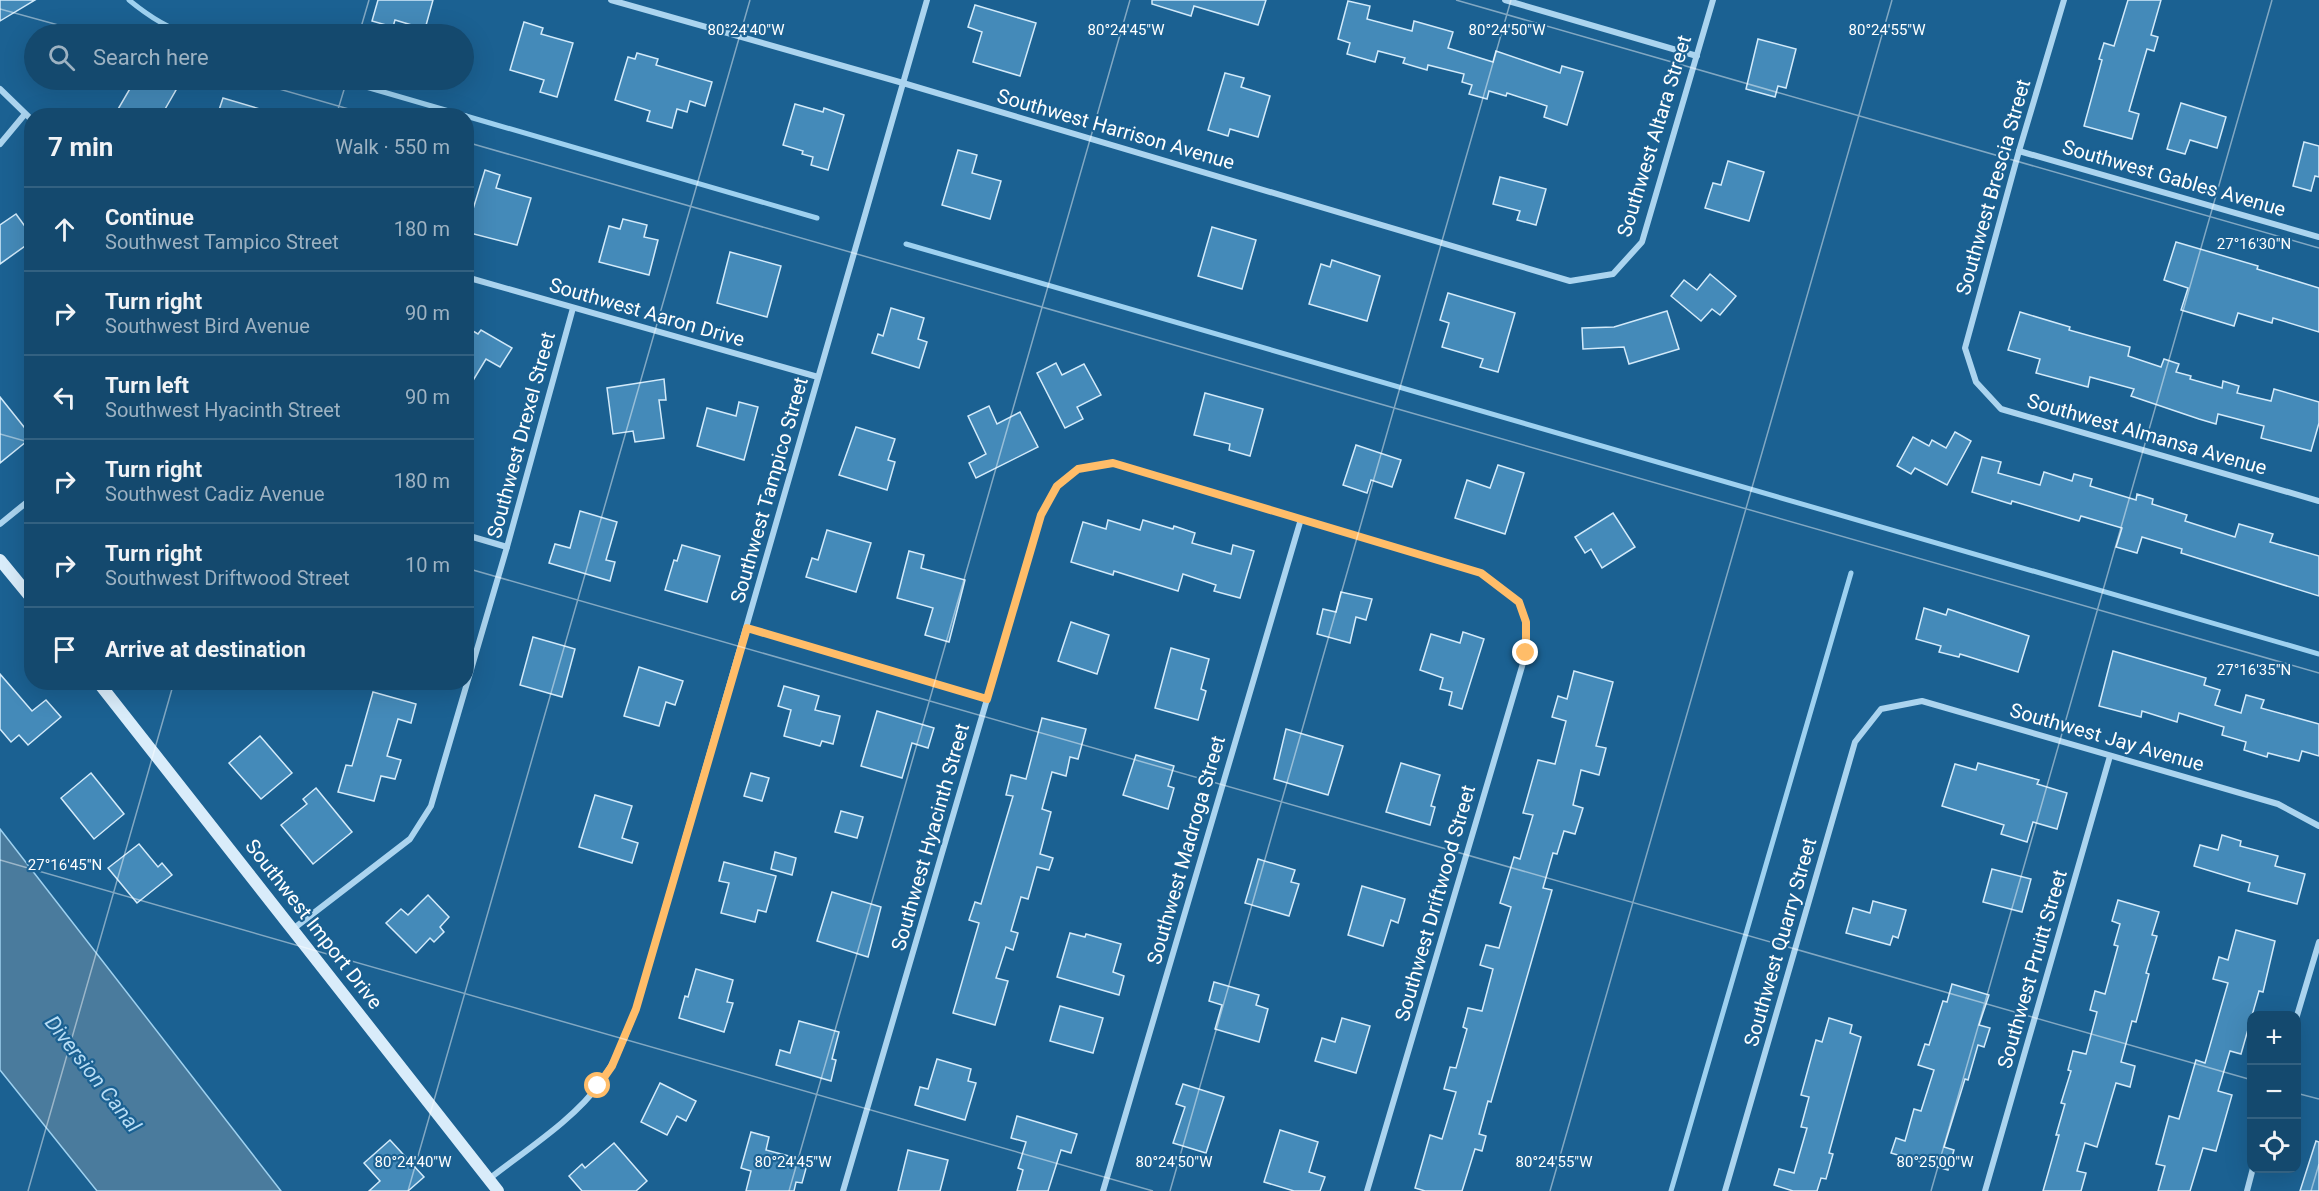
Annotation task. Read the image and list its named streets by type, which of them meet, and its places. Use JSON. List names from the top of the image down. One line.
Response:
{"streets":{"street":["Southwest Harrison Avenue","Southwest Altara Street","Southwest Gables Avenue","Southwest Brescia Street","Southwest Aaron Drive","Southwest Almansa Avenue","Southwest Drexel Street","Southwest Tampico Street","Southwest Jay Avenue","Southwest Hyacinth Street","Southwest Madroga Street","Southwest Driftwood Street","Southwest Import Drive","Southwest Quarry Street","Southwest Pruitt Street"]},"crossings":[["Southwest Harrison Avenue","Southwest Altara Street"],["Southwest Harrison Avenue","Southwest Tampico Street"],["Southwest Gables Avenue","Southwest Brescia Street"],["Southwest Brescia Street","Southwest Almansa Avenue"],["Southwest Aaron Drive","Southwest Drexel Street"],["Southwest Aaron Drive","Southwest Tampico Street"],["Southwest Drexel Street","Southwest Import Drive"],["Southwest Tampico Street","Southwest Import Drive"],["Southwest Jay Avenue","Southwest Quarry Street"],["Southwest Jay Avenue","Southwest Pruitt Street"],["Southwest Hyacinth Street","Southwest Madroga Street"],["Southwest Hyacinth Street","Southwest Driftwood Street"],["Southwest Madroga Street","Southwest Driftwood Street"]],"water":["Diversion Canal"],"page":{"search":"Search here","heading":["7 min","Walk · 550 m"],"list":[["Continue","Southwest Tampico Street","180 m"],["Turn right","Southwest Bird Avenue","90 m"],["Turn left","Southwest Hyacinth Street","90 m"],["Turn right","Southwest Cadiz Avenue","180 m"],["Turn right","Southwest Driftwood Street","10 m"],"Arrive at destination"],"map_buttons":["+","−"]},"coordinates":["80°24'40\"W","80°24'45\"W","80°24'50\"W","80°24'55\"W","27°16'30\"N","27°16'35\"N","27°16'45\"N","80°25'00\"W"]}
